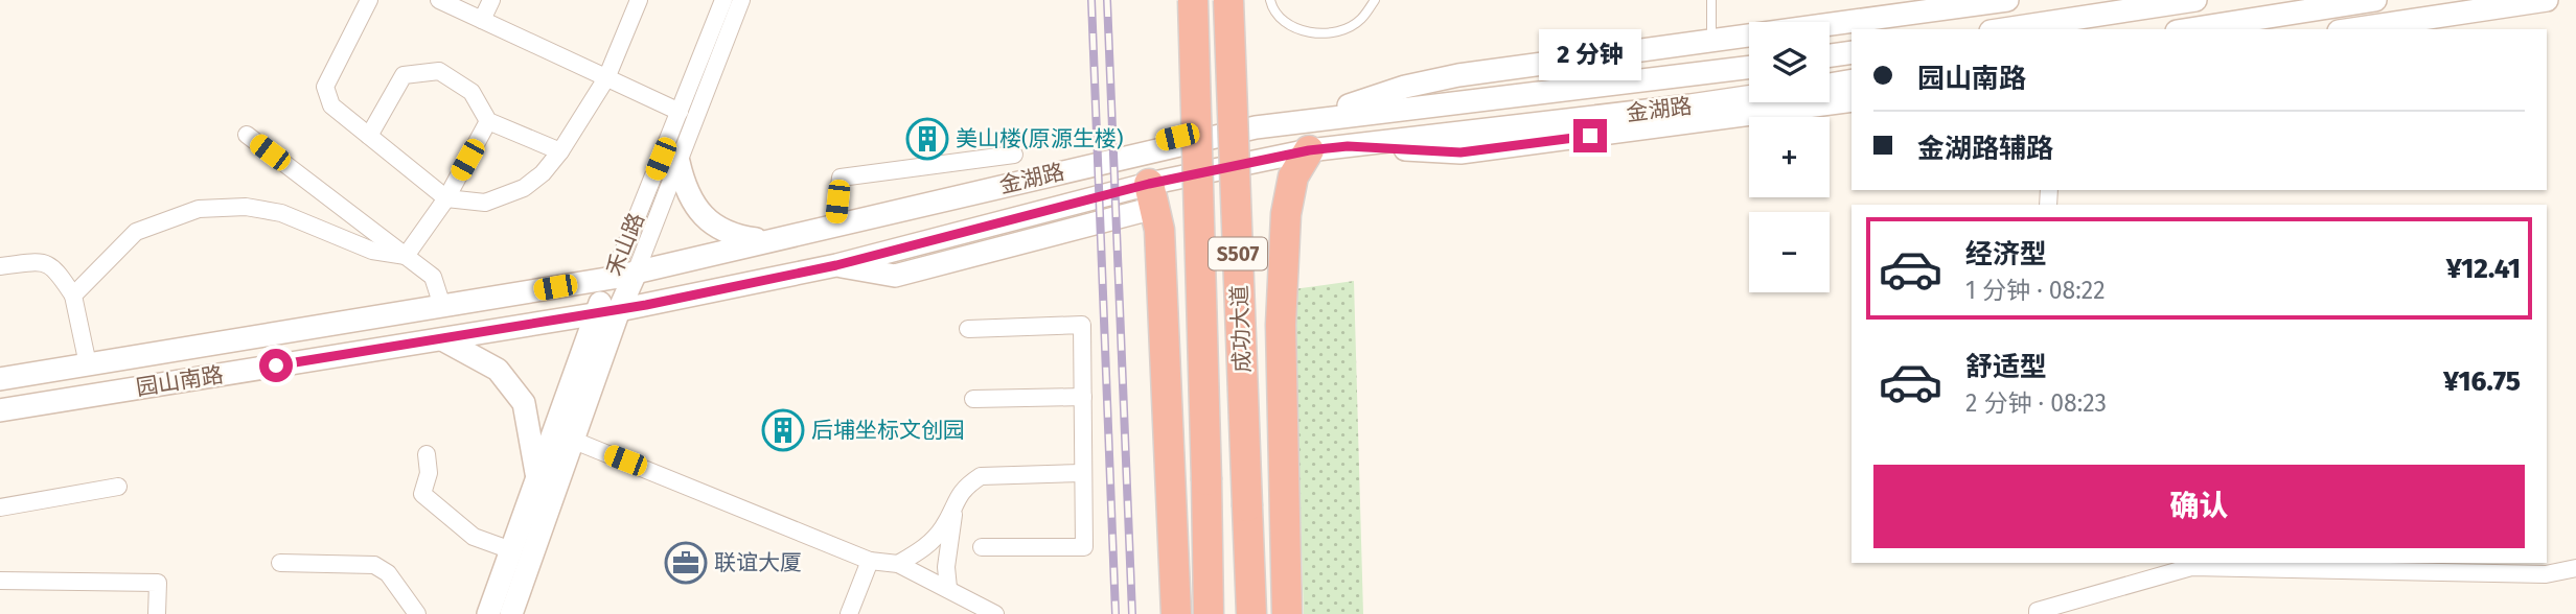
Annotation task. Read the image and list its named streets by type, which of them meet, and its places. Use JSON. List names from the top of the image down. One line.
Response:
{"streets":{"highway":["S507","成功大道"],"main road":["金湖路","禾山路","园山南路"]},"crossings":[["金湖路","禾山路"],["金湖路","园山南路"],["禾山路","园山南路"]],"places":{"building":["美山楼(原源生楼)","后埔坐标文创园"],"office":["联谊大厦"]},"page":{"map_buttons":["+","−"],"bubble":"2 分钟","banner":["园山南路","金湖路辅路"],"list":[{"name":"经济型","note":"1 分钟 · 08:22","value":"¥12.41"},{"name":"舒适型","note":"2 分钟 · 08:23","value":"¥16.75"}],"buttons":"确认"}}
